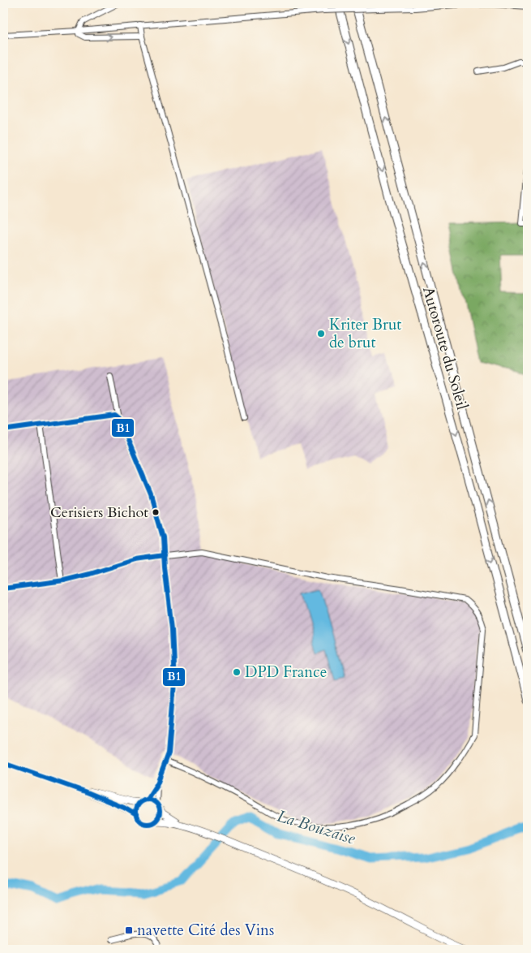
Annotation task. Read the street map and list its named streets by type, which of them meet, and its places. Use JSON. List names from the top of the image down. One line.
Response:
{"streets":{"highway":["Autoroute du Soleil"]},"water":["La Bouzaise"],"places":{"other":["Kriter Brut de brut","Cerisiers Bichot","DPD France"],"transit":["navette Cité des Vins"]},"lines":["transit line B1"]}
